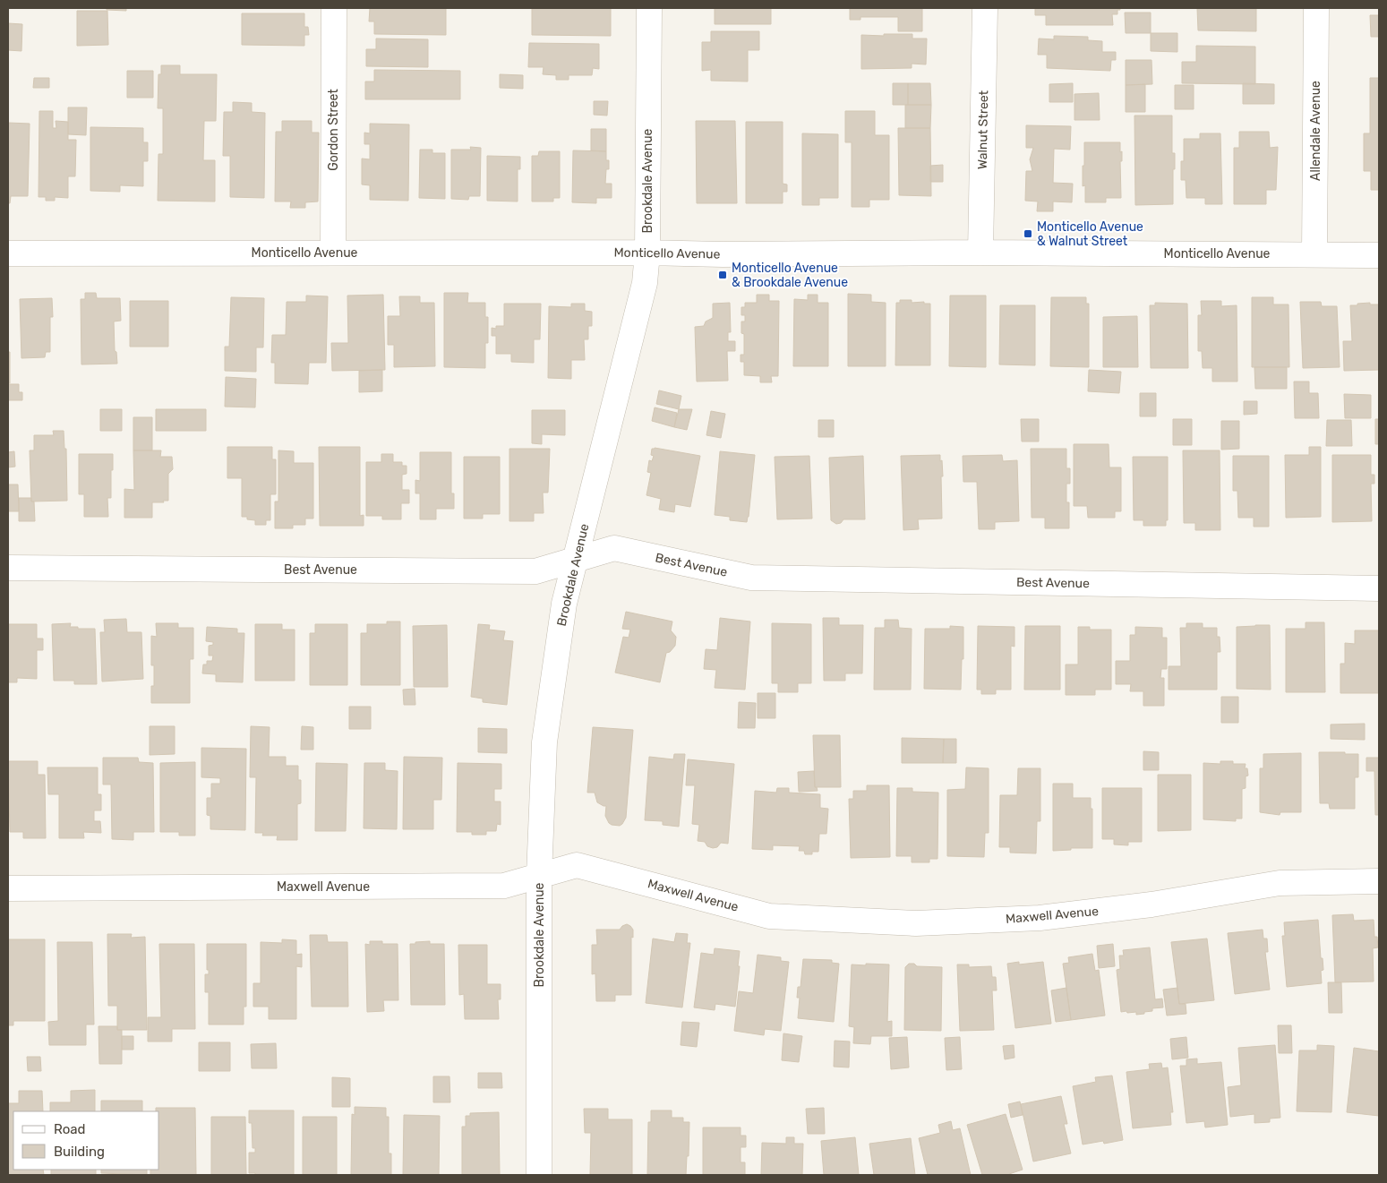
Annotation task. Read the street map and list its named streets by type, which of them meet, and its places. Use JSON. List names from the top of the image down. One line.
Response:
{"streets":{"street":["Gordon Street","Walnut Street","Allendale Avenue","Brookdale Avenue","Monticello Avenue","Best Avenue","Maxwell Avenue"]},"crossings":[["Gordon Street","Monticello Avenue"],["Walnut Street","Monticello Avenue"],["Allendale Avenue","Monticello Avenue"],["Brookdale Avenue","Monticello Avenue"],["Brookdale Avenue","Best Avenue"],["Brookdale Avenue","Maxwell Avenue"]],"places":{"transit":["Monticello Avenue & Walnut Street","Monticello Avenue & Brookdale Avenue"]},"legend":["Road","Building"]}
